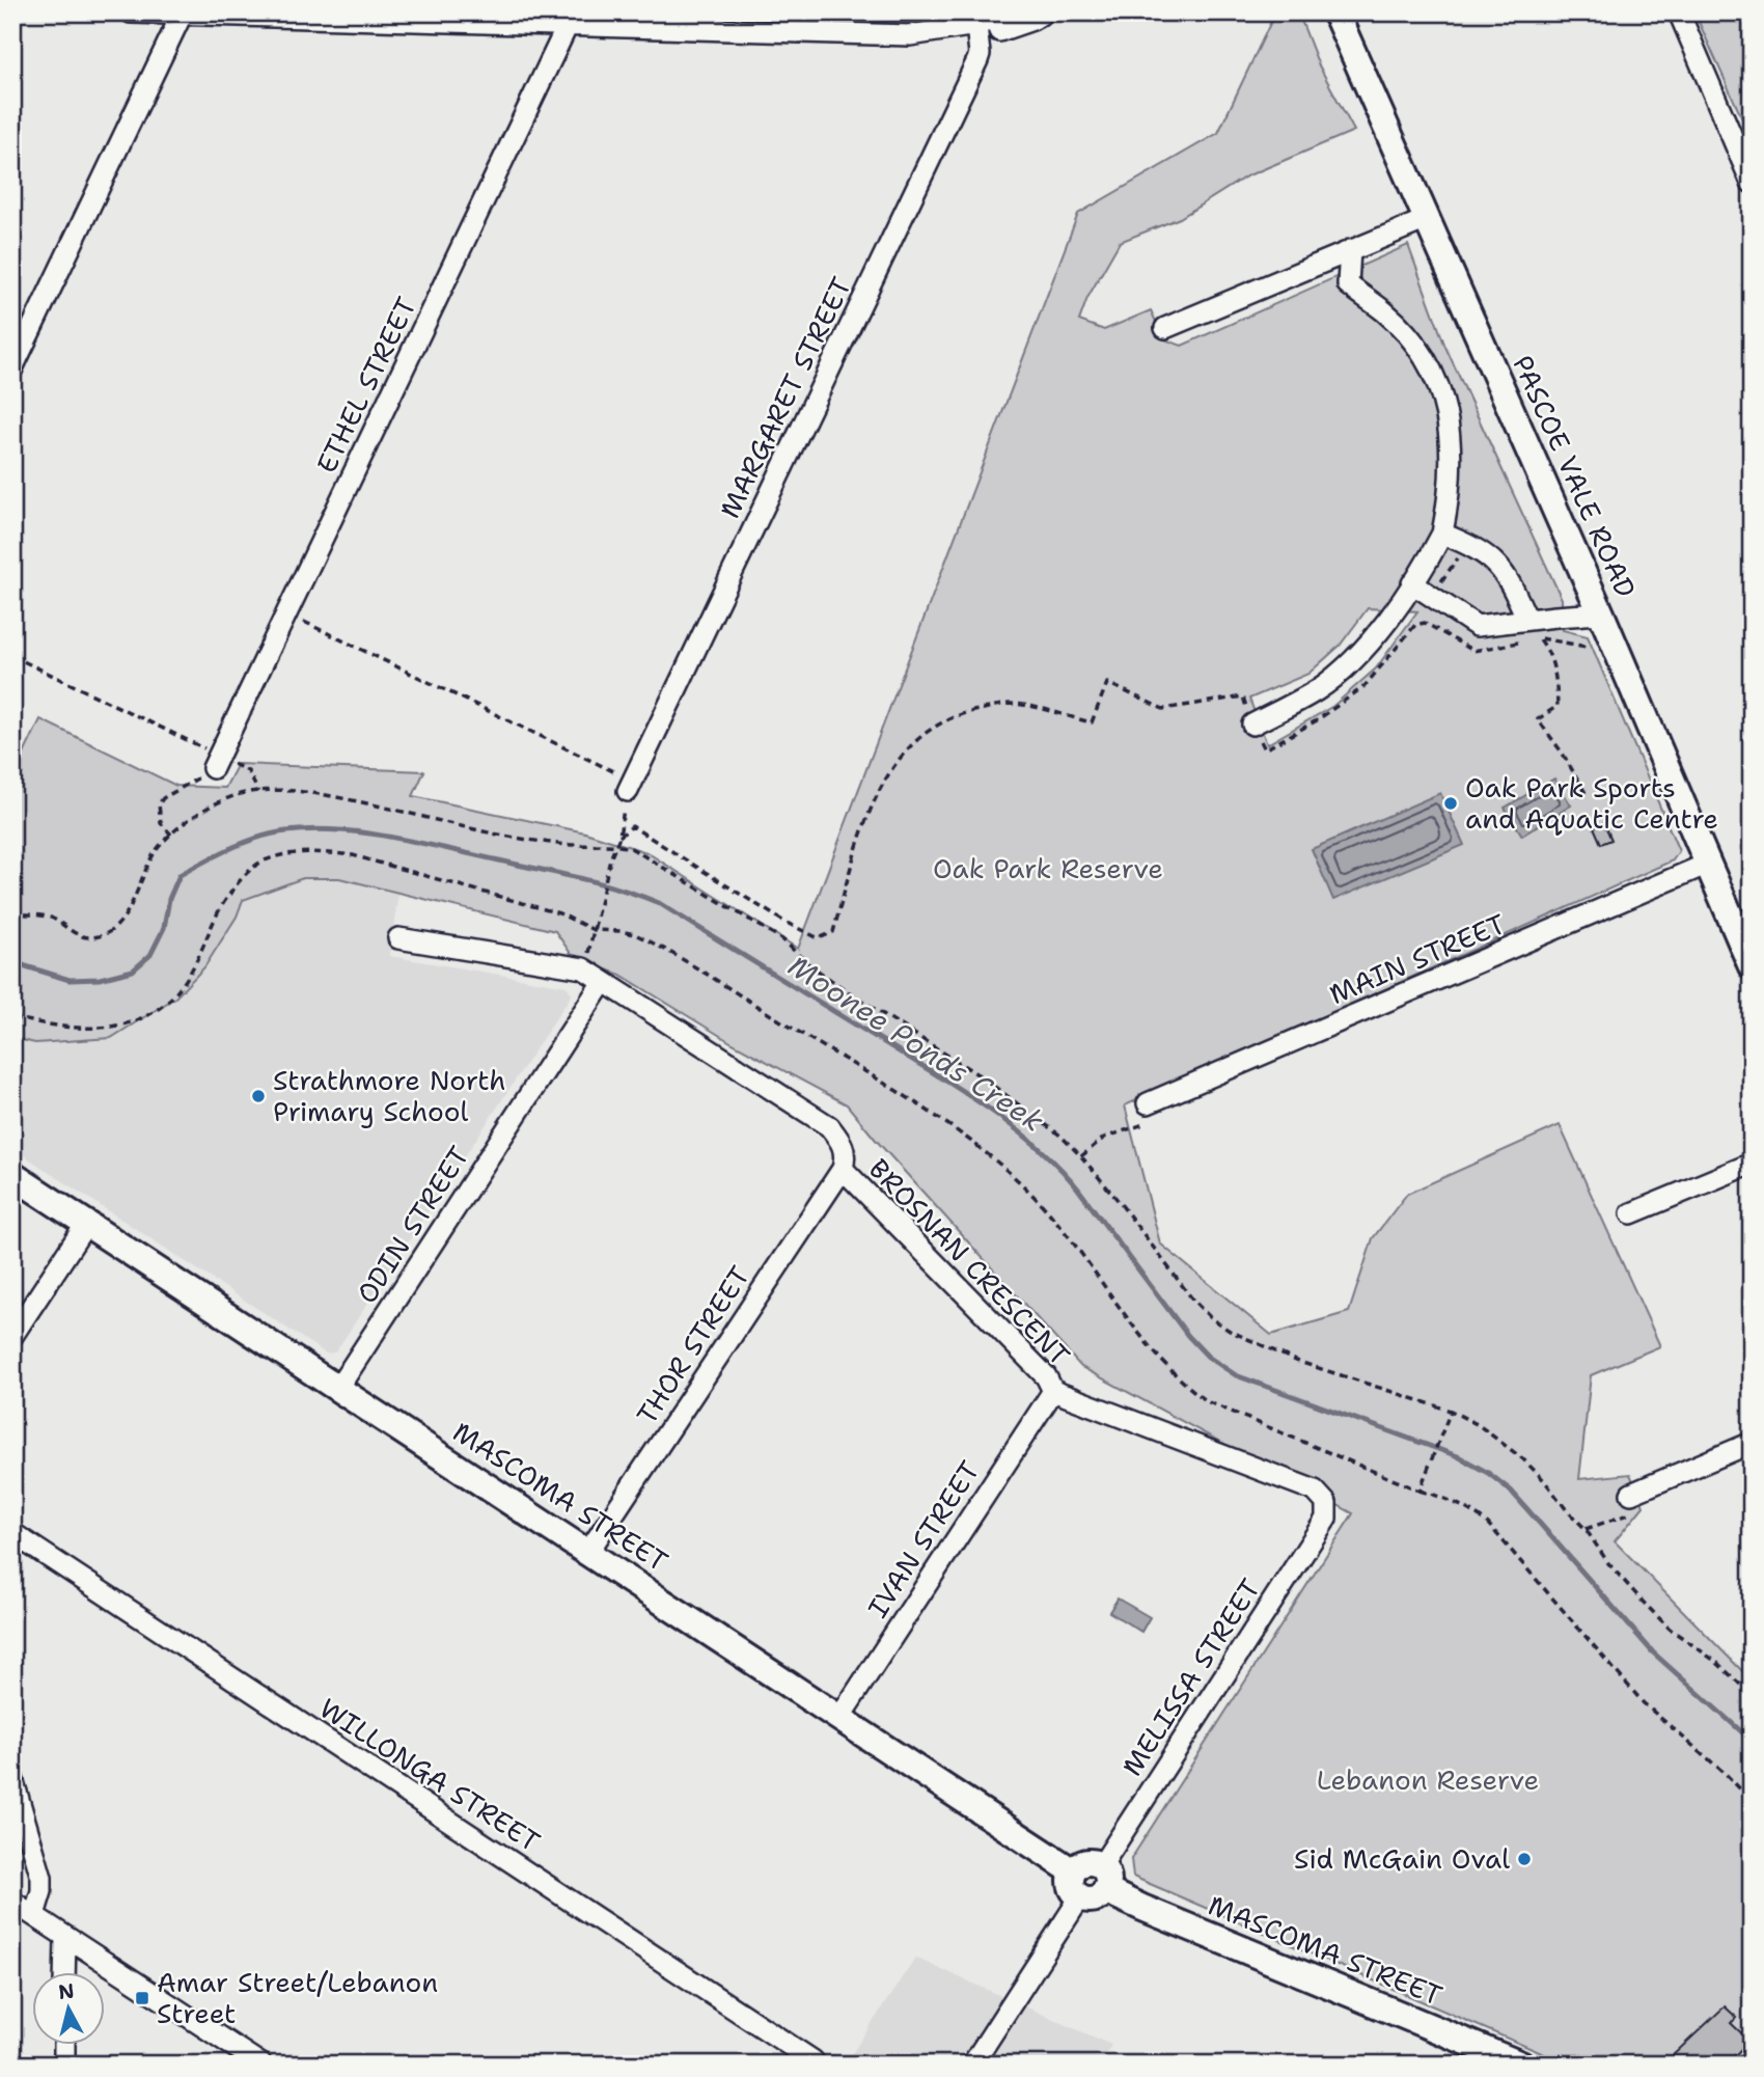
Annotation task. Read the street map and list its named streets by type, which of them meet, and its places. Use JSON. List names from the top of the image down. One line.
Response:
{"streets":{"main road":["PASCOE VALE ROAD","MASCOMA STREET"],"street":["ETHEL STREET","MARGARET STREET","MAIN STREET","ODIN STREET","BROSNAN CRESCENT","THOR STREET","IVAN STREET","MELISSA STREET","WILLONGA STREET"]},"crossings":[["PASCOE VALE ROAD","MAIN STREET"],["ODIN STREET","BROSNAN CRESCENT"],["ODIN STREET","MASCOMA STREET"],["BROSNAN CRESCENT","THOR STREET"],["BROSNAN CRESCENT","IVAN STREET"],["BROSNAN CRESCENT","MELISSA STREET"],["THOR STREET","MASCOMA STREET"],["MASCOMA STREET","IVAN STREET"],["MASCOMA STREET","MELISSA STREET"]],"water":["Moonee Ponds Creek"],"parks":["Oak Park Reserve","Lebanon Reserve"],"places":{"other":["Oak Park Sports and Aquatic Centre","Strathmore North Primary School","Sid McGain Oval"],"transit":["Amar Street/Lebanon Street"]},"north":"top"}
